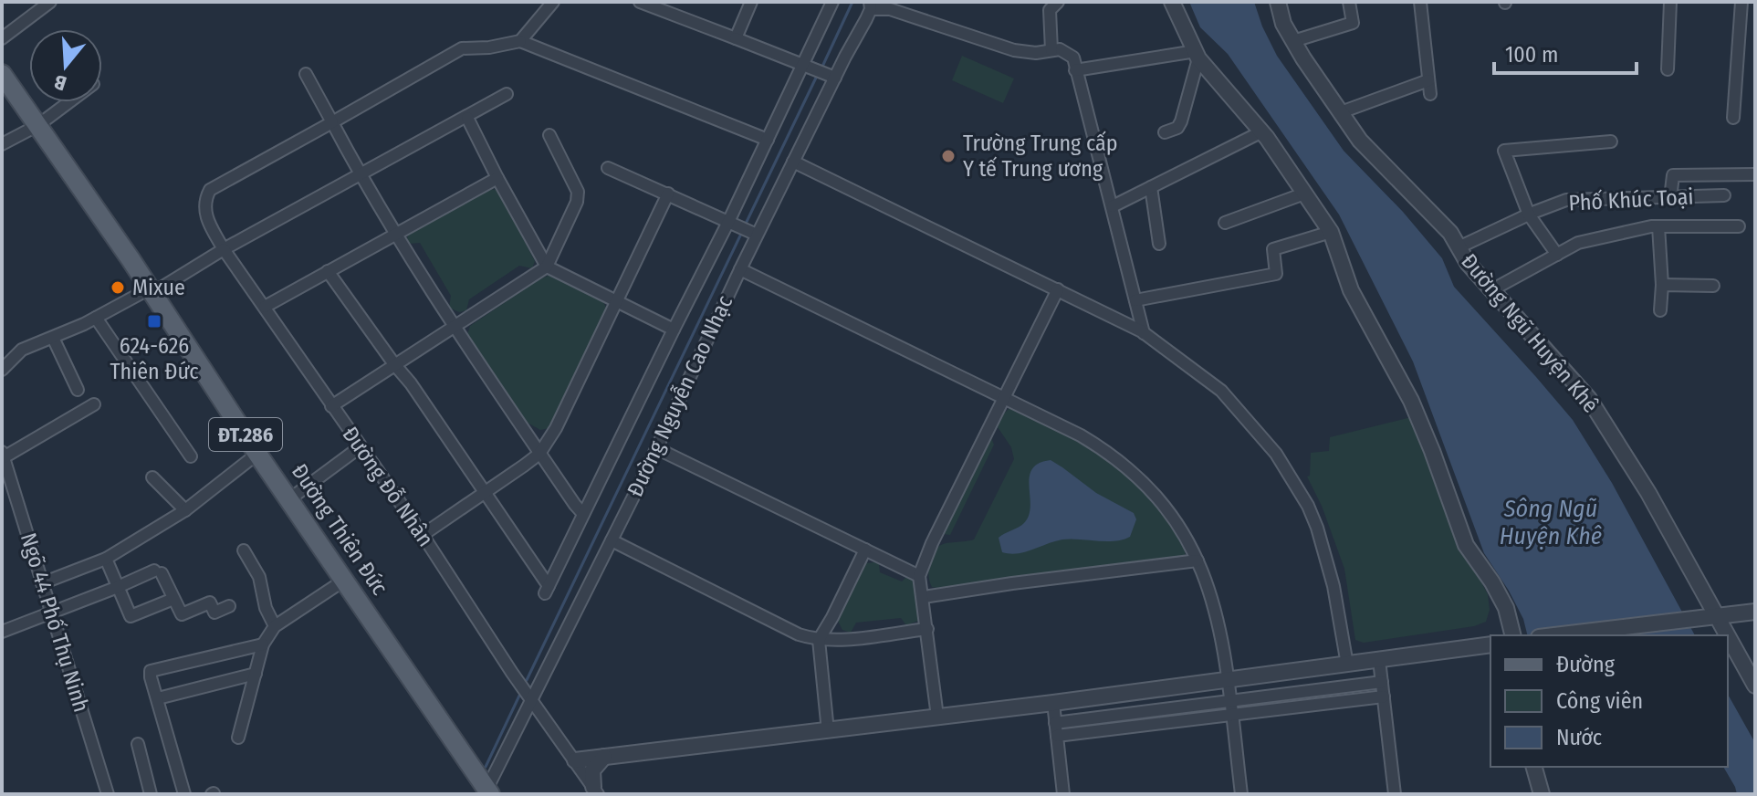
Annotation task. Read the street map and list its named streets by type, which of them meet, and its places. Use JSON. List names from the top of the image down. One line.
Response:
{"streets":{"main road":["ĐT.286","Đường Thiên Đức"],"street":["Phố Khúc Toại","Đường Ngũ Huyện Khê","Đường Nguyễn Cao Nhạc","Đường Đỗ Nhân","Ngõ 44 Phố Thụ Ninh"]},"crossings":[["Phố Khúc Toại","Đường Ngũ Huyện Khê"],["Đường Nguyễn Cao Nhạc","Đường Đỗ Nhân"],["Đường Nguyễn Cao Nhạc","Đường Thiên Đức"]],"water":["Sông Ngũ Huyện Khê"],"places":{"other":["Trường Trung cấp Y tế Trung ương","Mixue"],"transit":["624-626 Thiên Đức"]},"legend":["Đường","Công viên","Nước"],"scale_bar":"100 m","north":"bottom"}
